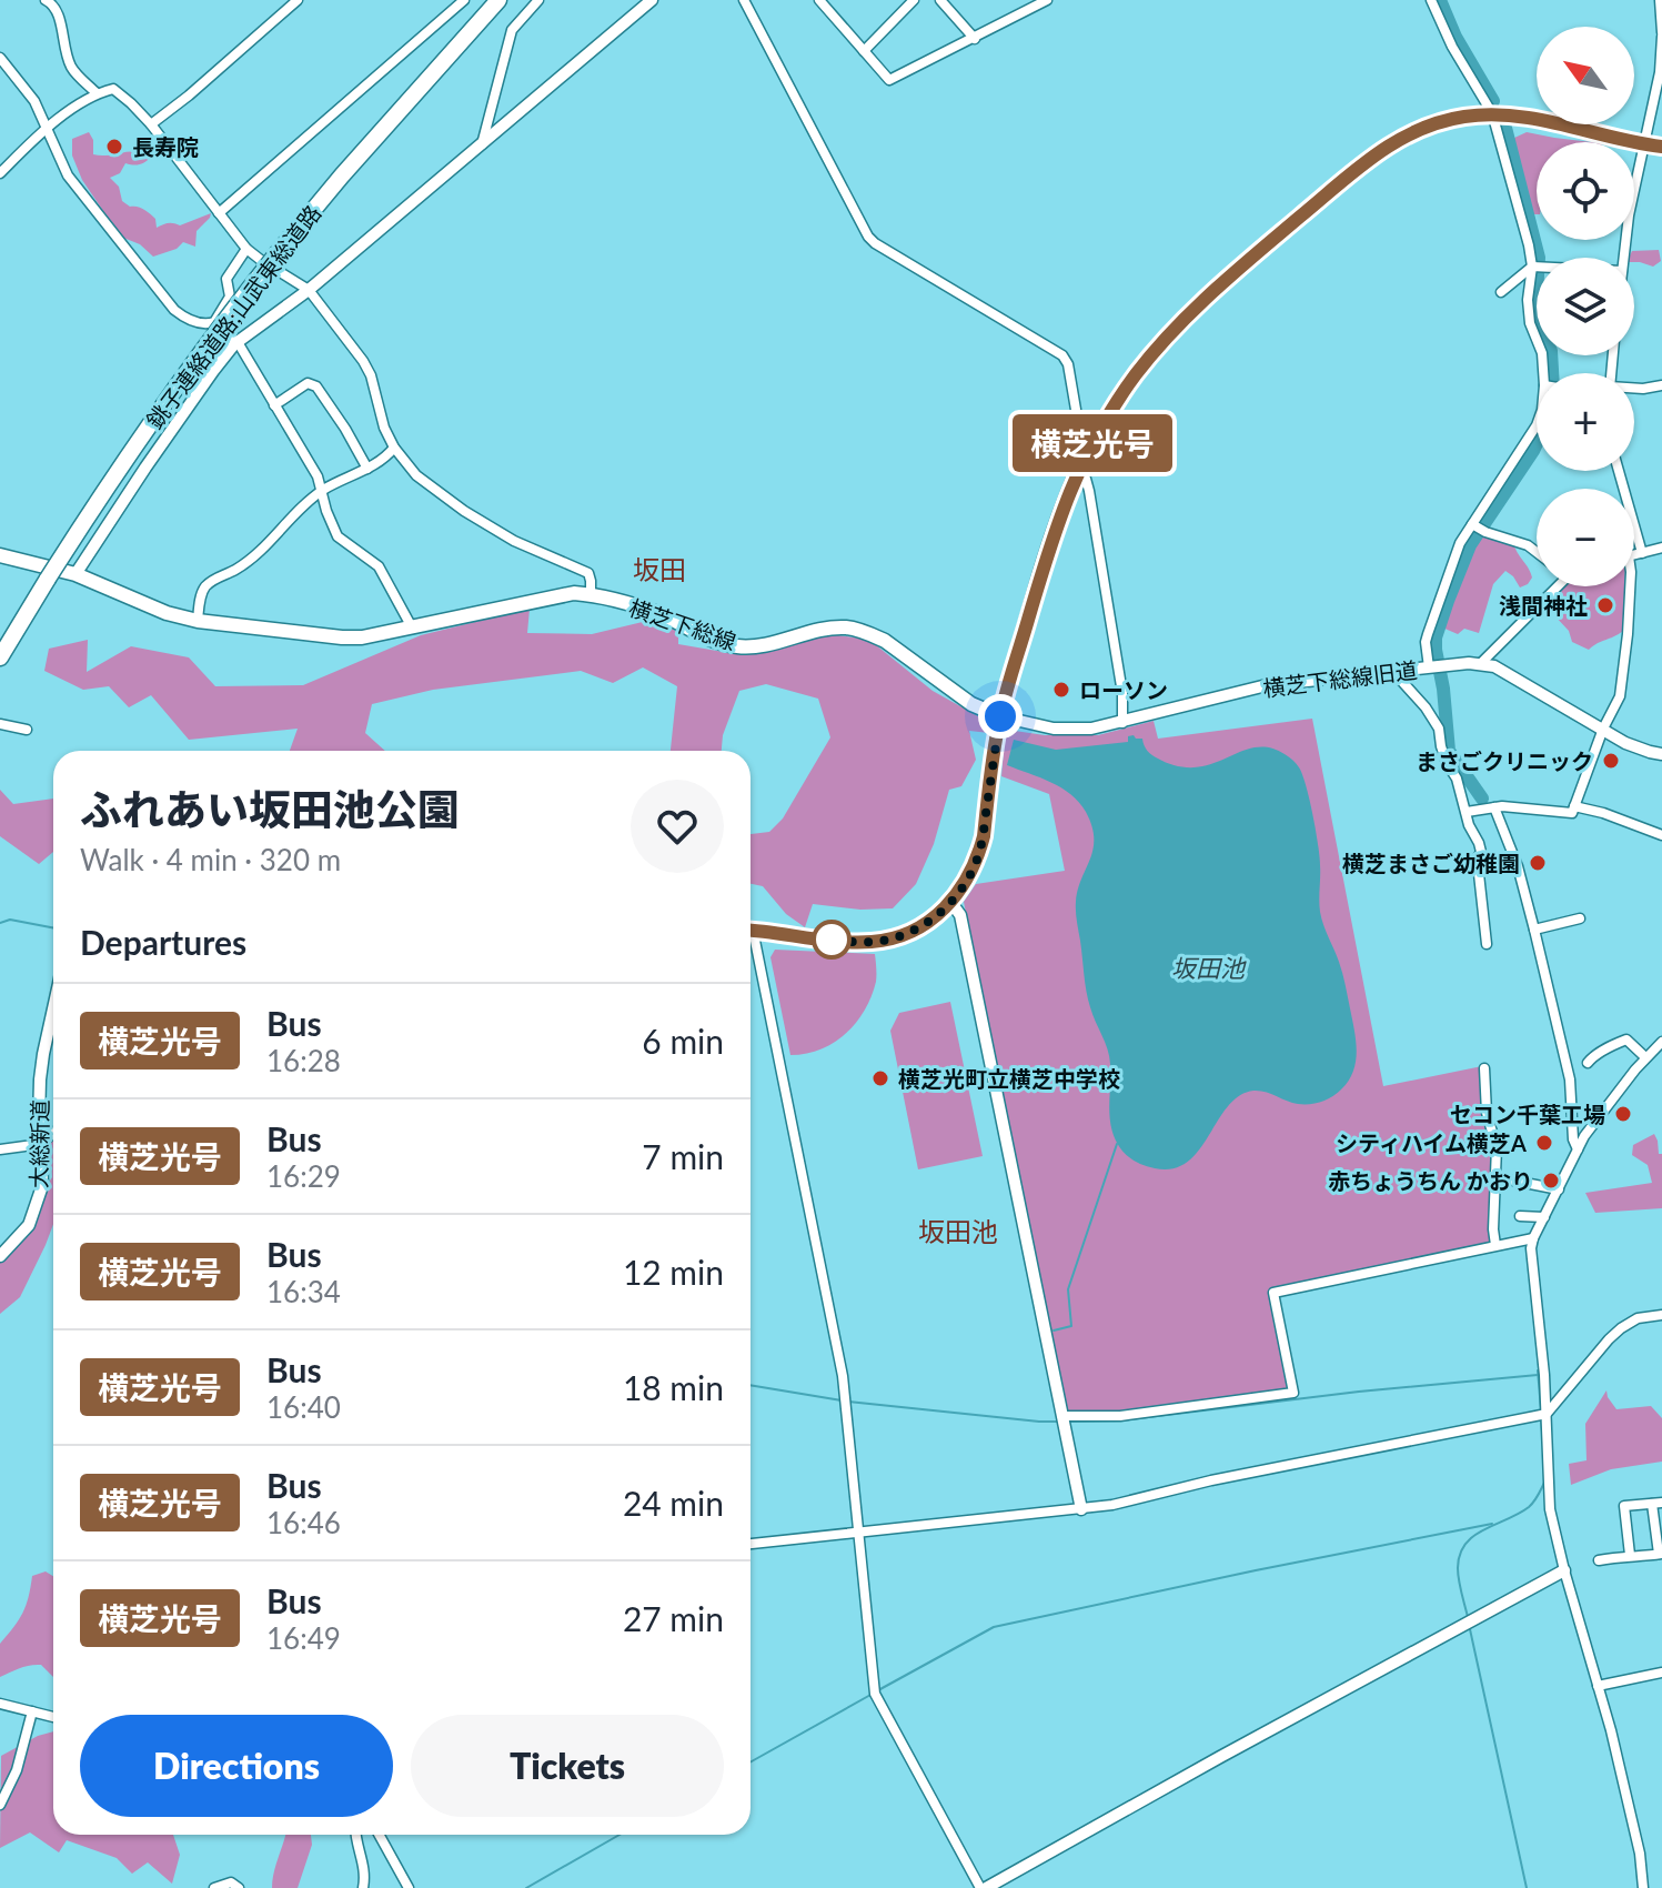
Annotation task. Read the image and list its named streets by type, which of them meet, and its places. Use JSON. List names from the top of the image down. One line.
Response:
{"streets":{"highway":["銚子連絡道路;山武東総道路"],"main road":["横芝下総線"],"street":["横芝下総線旧道","大総新道"]},"crossings":[["横芝下総線","横芝下総線旧道"]],"districts":["坂田","坂田池"],"water":["坂田池"],"places":["長寿院","浅間神社","ローソン","まさごクリニック","横芝まさご幼稚園","横芝光町立横芝中学校","セコン千葉工場","シティハイム横芝A","赤ちょうちん かおり"],"lines":["bus line 横芝光号"],"north":"top left","page":{"on_map":"横芝光号","map_buttons":["+","−"],"heading":[["ふれあい坂田池公園","Walk · 4 min · 320 m"],"Departures"],"list":[{"mark":"横芝光号","name":"Bus","note":"16:28","value":"6 min"},{"mark":"横芝光号","name":"Bus","note":"16:29","value":"7 min"},{"mark":"横芝光号","name":"Bus","note":"16:34","value":"12 min"},{"mark":"横芝光号","name":"Bus","note":"16:40","value":"18 min"},{"mark":"横芝光号","name":"Bus","note":"16:46","value":"24 min"},{"mark":"横芝光号","name":"Bus","note":"16:49","value":"27 min"}],"buttons":["Directions","Tickets"]}}
